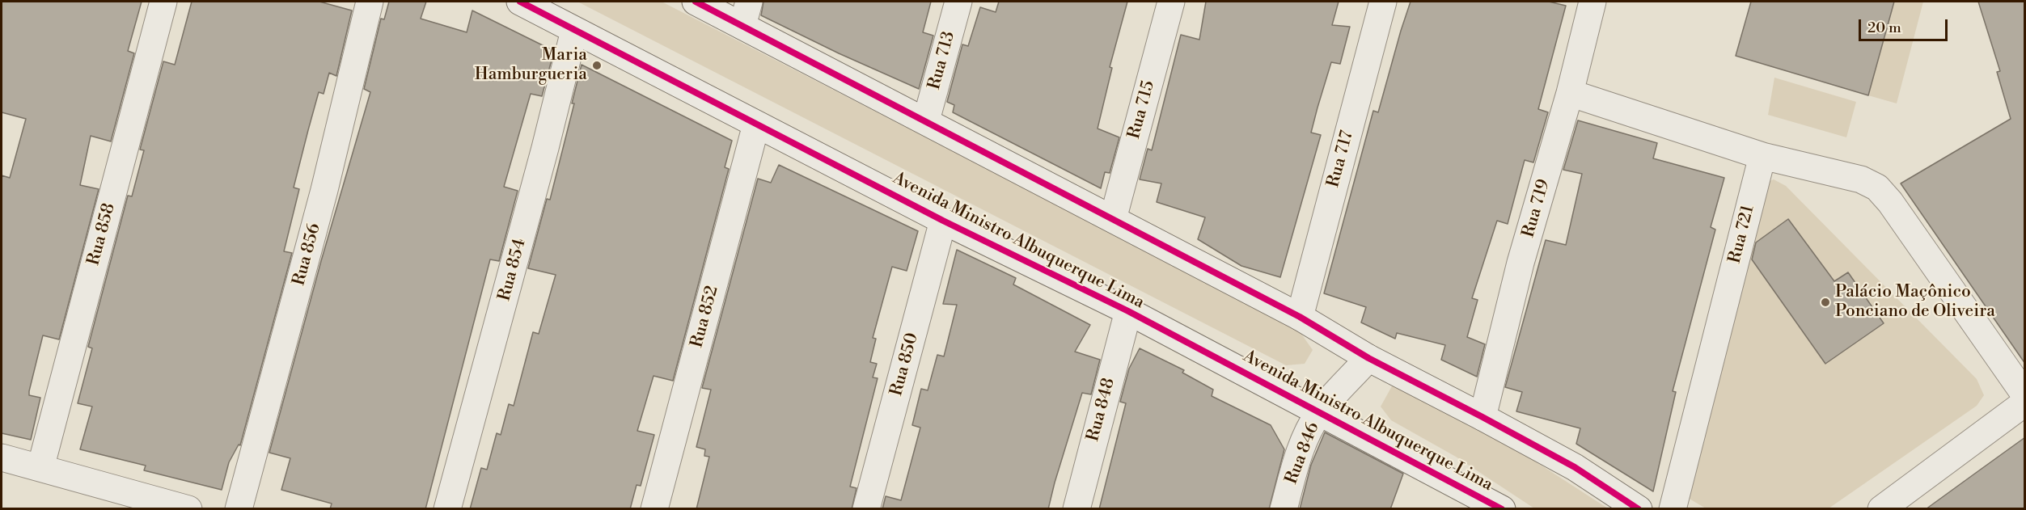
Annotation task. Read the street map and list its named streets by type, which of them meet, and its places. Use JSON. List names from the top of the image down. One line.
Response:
{"streets":{"street":["Rua 713","Rua 715","Rua 717","Rua 719","Rua 858","Rua 721","Avenida Ministro Albuquerque Lima","Rua 856","Rua 854","Rua 852","Rua 850","Rua 848","Rua 846"]},"crossings":[["Avenida Ministro Albuquerque Lima","Rua 854"],["Avenida Ministro Albuquerque Lima","Rua 852"],["Avenida Ministro Albuquerque Lima","Rua 850"],["Avenida Ministro Albuquerque Lima","Rua 848"],["Avenida Ministro Albuquerque Lima","Rua 846"]],"places":["Maria Hamburgueria","Palácio Maçônico Ponciano de Oliveira"],"scale_bar":"20 m"}
